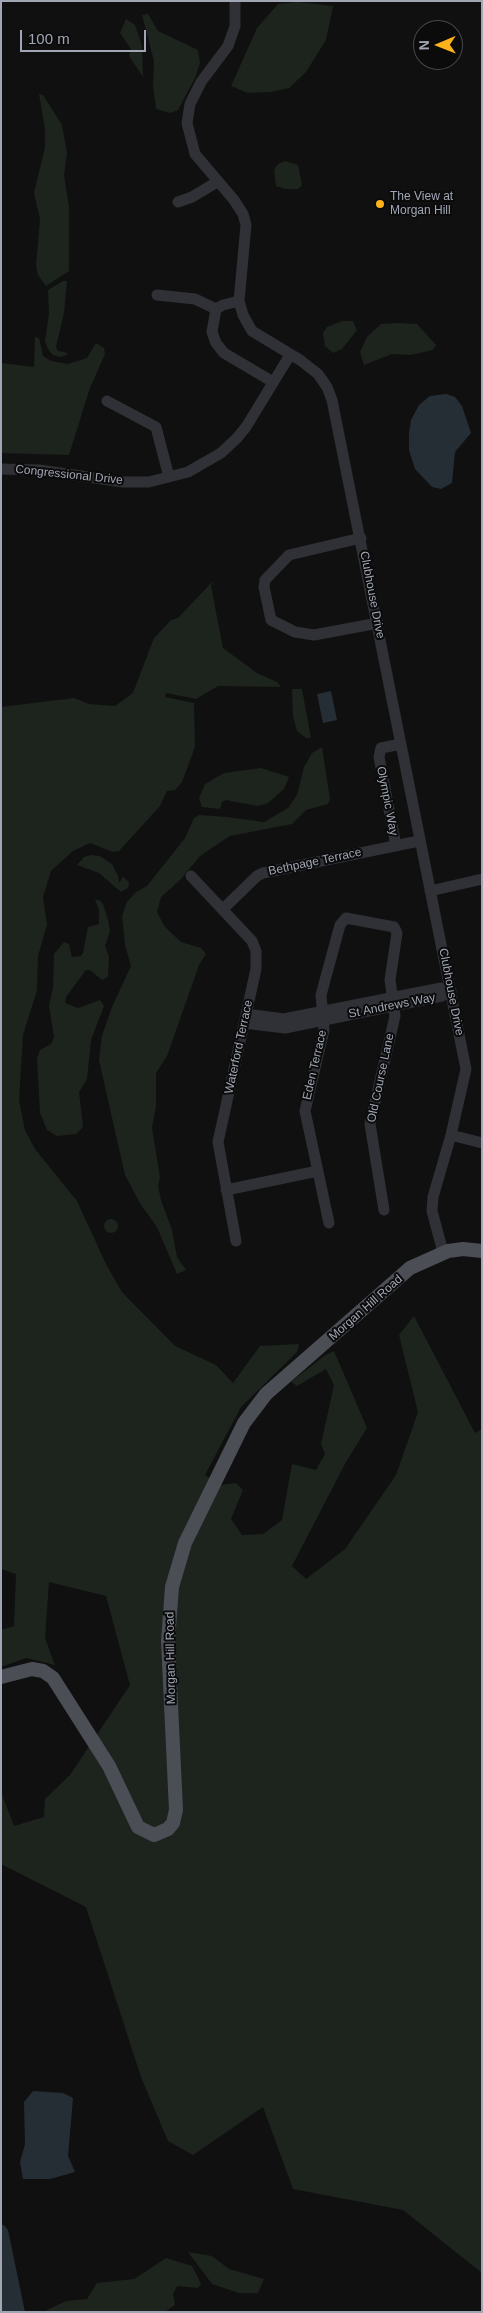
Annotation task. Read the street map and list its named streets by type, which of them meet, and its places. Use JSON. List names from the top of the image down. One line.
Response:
{"streets":{"main road":["Morgan Hill Road"],"street":["Congressional Drive","Clubhouse Drive","Olympic Way","Bethpage Terrace","St Andrews Way","Waterford Terrace","Eden Terrace","Old Course Lane"]},"crossings":[["Congressional Drive","Clubhouse Drive"],["Clubhouse Drive","Olympic Way"],["Clubhouse Drive","Bethpage Terrace"],["Clubhouse Drive","St Andrews Way"],["Clubhouse Drive","Morgan Hill Road"],["Olympic Way","Bethpage Terrace"],["Bethpage Terrace","Waterford Terrace"],["St Andrews Way","Waterford Terrace"],["St Andrews Way","Eden Terrace"],["St Andrews Way","Old Course Lane"],["Eden Terrace","Old Course Lane"]],"places":["The View at Morgan Hill"],"scale_bar":"100 m","north":"left"}
